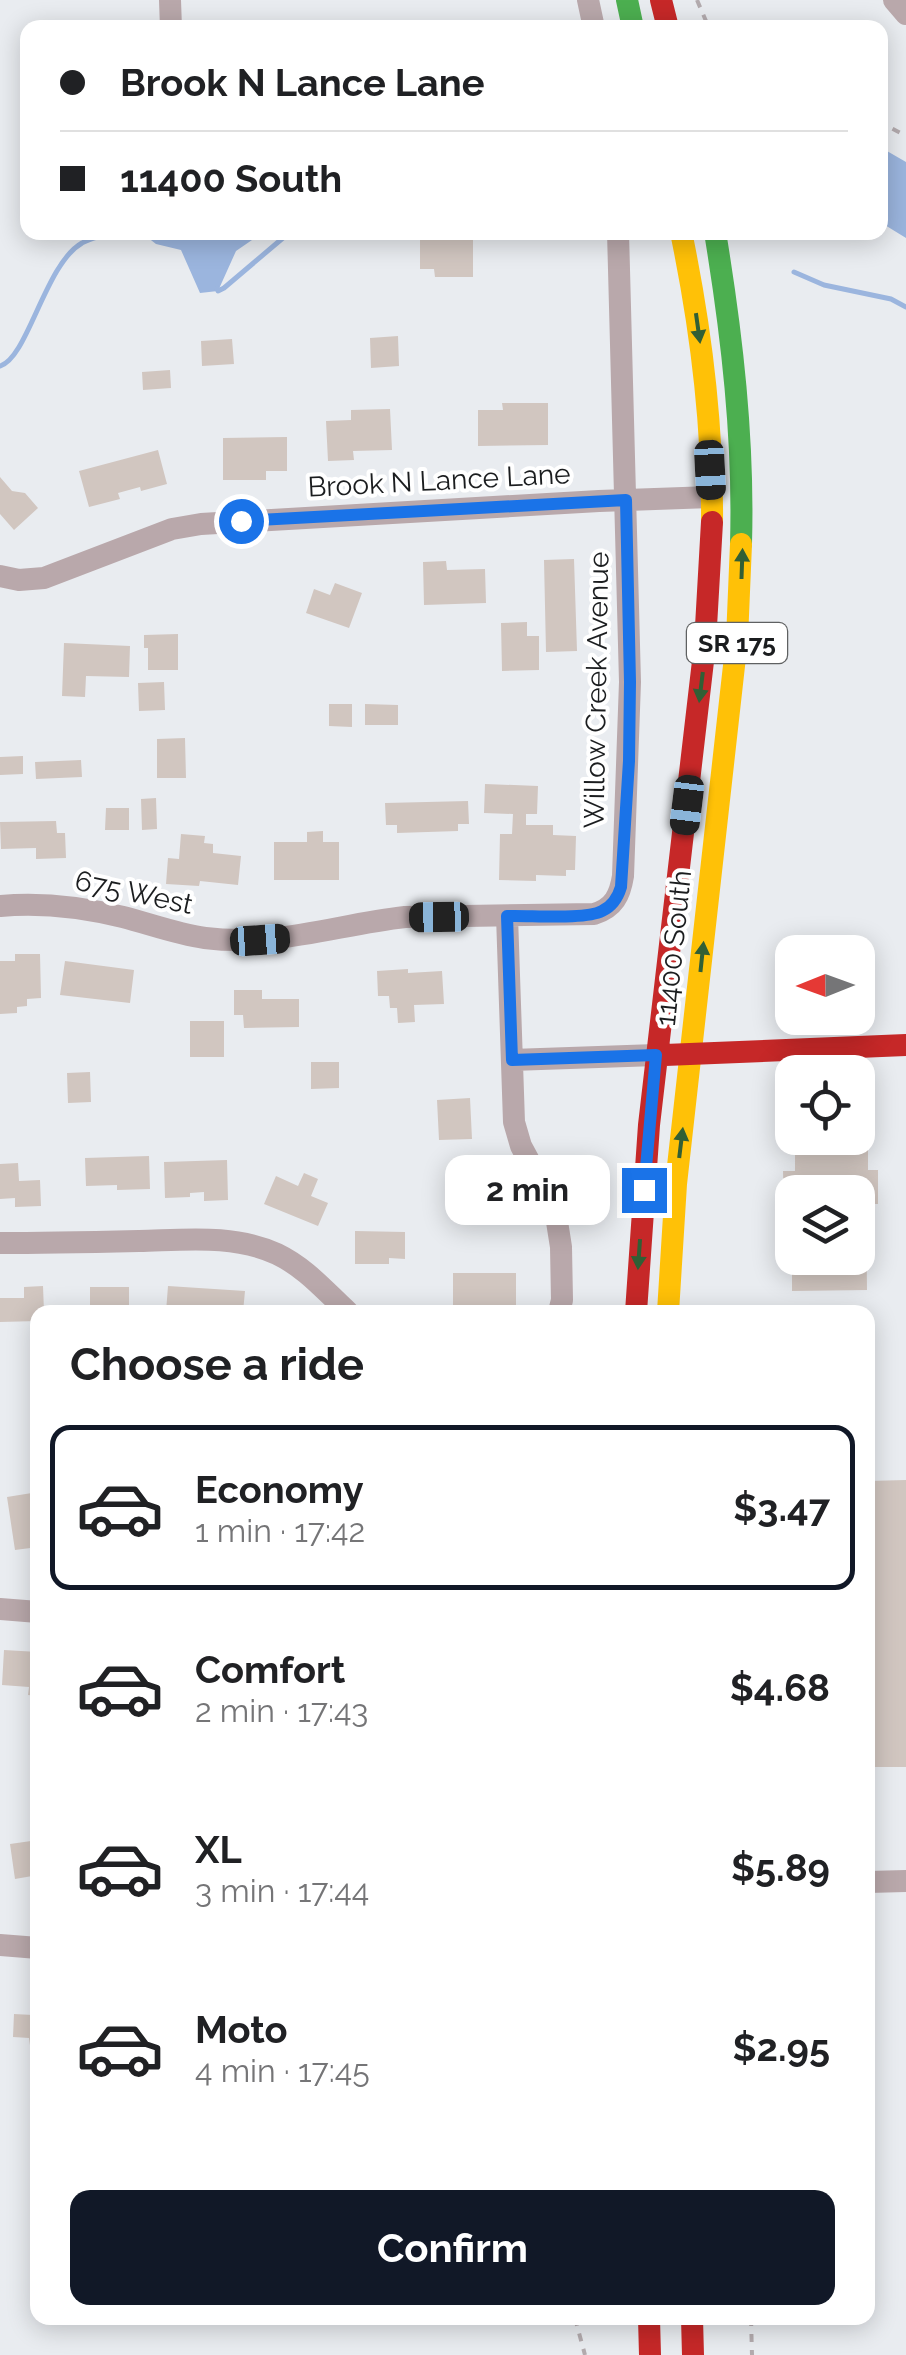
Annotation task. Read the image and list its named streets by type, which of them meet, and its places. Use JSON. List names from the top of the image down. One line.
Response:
{"streets":{"main road":["SR 175","11400 South"],"street":["Brook N Lance Lane","Willow Creek Avenue","675 West"]},"crossings":[["Brook N Lance Lane","Willow Creek Avenue"],["Brook N Lance Lane","11400 South"],["Willow Creek Avenue","675 West"]],"north":"left","page":{"banner":["Brook N Lance Lane","11400 South"],"bubble":"2 min","heading":"Choose a ride","list":[{"name":"Economy","note":"1 min · 17:42","value":"$3.47"},{"name":"Comfort","note":"2 min · 17:43","value":"$4.68"},{"name":"XL","note":"3 min · 17:44","value":"$5.89"},{"name":"Moto","note":"4 min · 17:45","value":"$2.95"}],"buttons":"Confirm"}}
